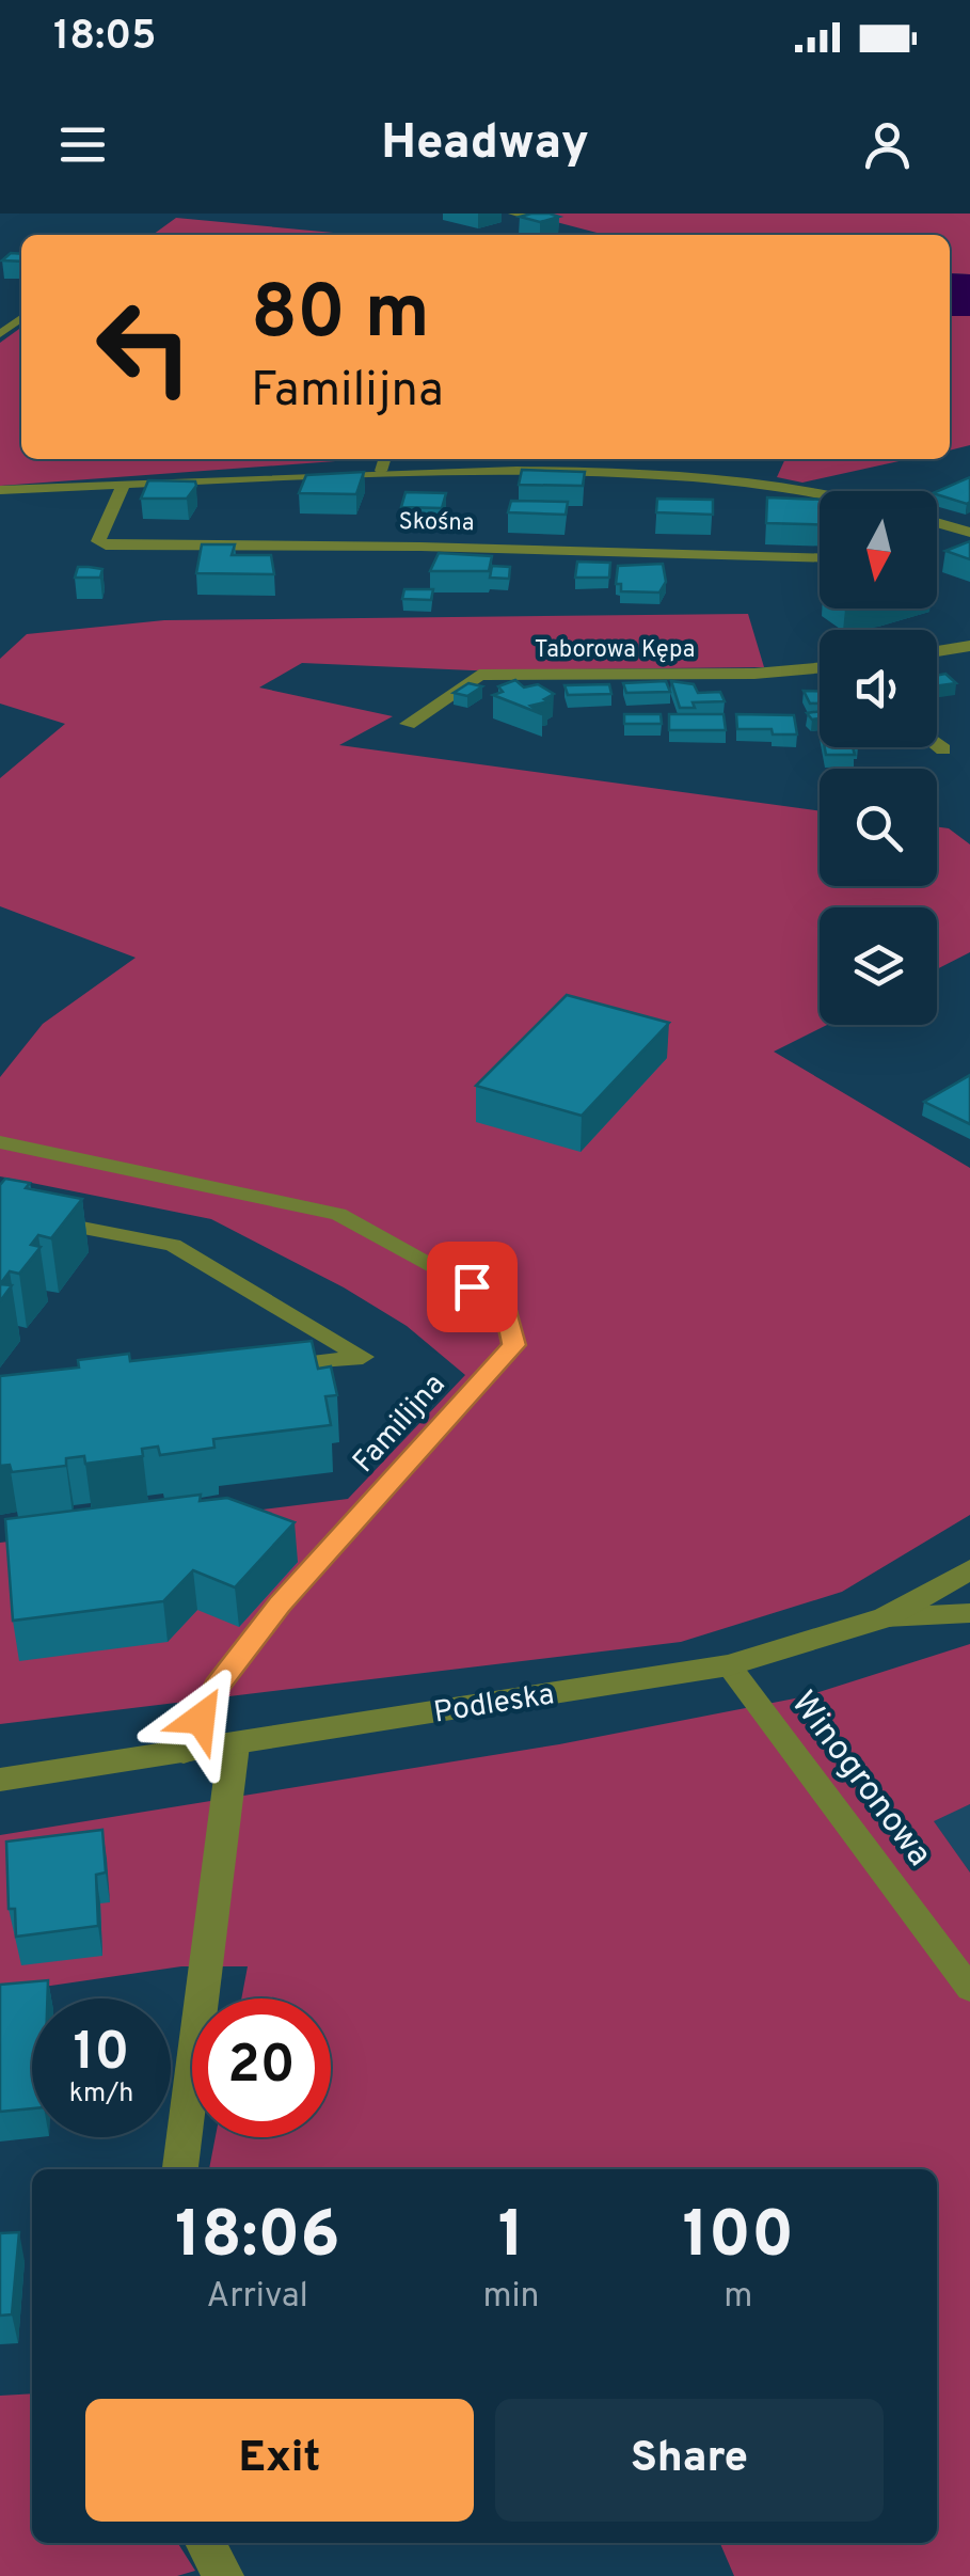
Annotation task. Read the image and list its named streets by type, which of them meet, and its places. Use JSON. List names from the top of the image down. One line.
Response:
{"streets":{"street":["Skośna","Taborowa Kępa","Podleska"],"lane":["Familijna","Winogronowa"]},"crossings":[["Familijna","Podleska"],["Podleska","Winogronowa"]],"north":"bottom","page":{"status":"18:05","header":"Headway","turn":["80 m","Familijna"],"speed":"10 km/h","limit":"20","eta":["18:06","Arrival","1","min","100","m"],"buttons":["Exit","Share"]}}
